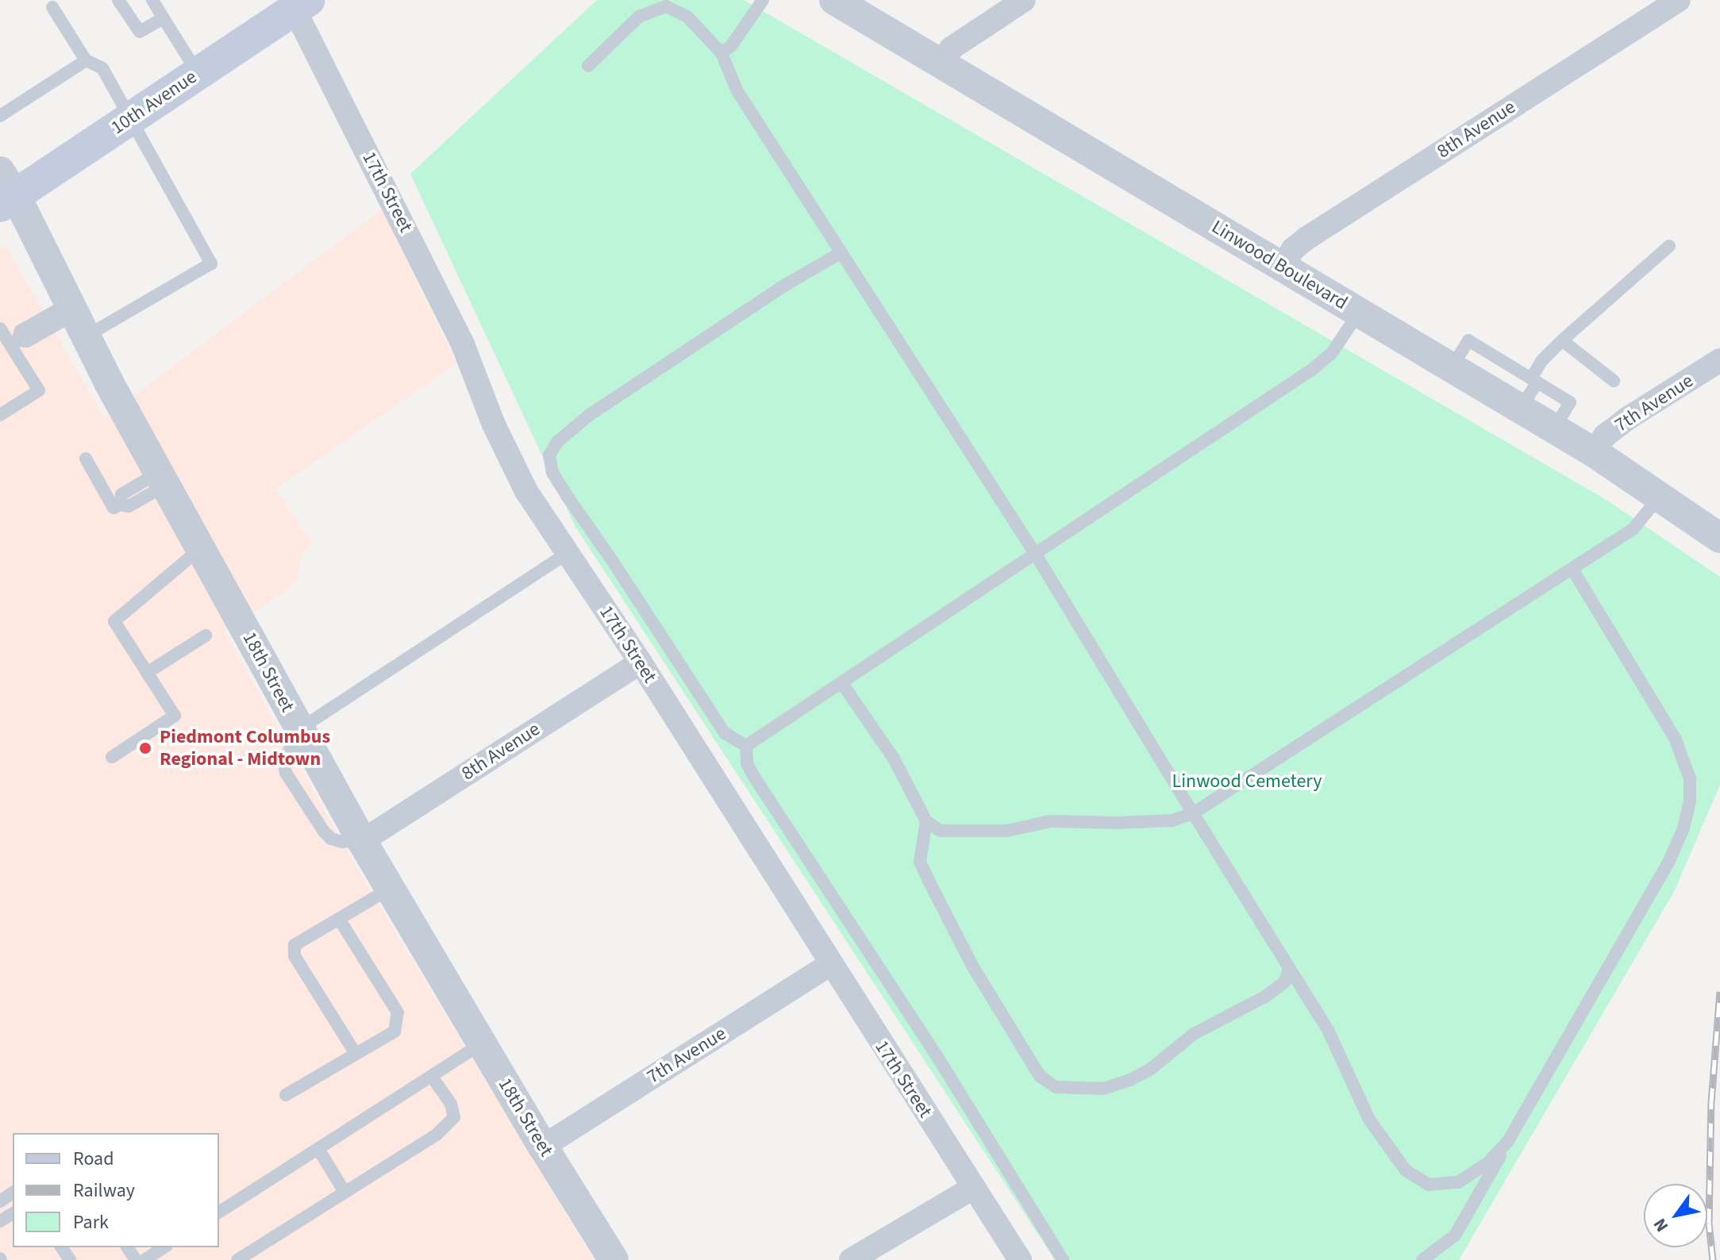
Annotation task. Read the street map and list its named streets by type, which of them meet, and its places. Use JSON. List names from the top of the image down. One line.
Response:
{"streets":{"main road":["10th Avenue"],"street":["8th Avenue","17th Street","Linwood Boulevard","7th Avenue","18th Street"]},"crossings":[["10th Avenue","17th Street"],["10th Avenue","18th Street"],["8th Avenue","17th Street"],["8th Avenue","Linwood Boulevard"],["8th Avenue","18th Street"],["17th Street","7th Avenue"],["Linwood Boulevard","7th Avenue"],["7th Avenue","18th Street"]],"parks":["Linwood Cemetery"],"places":["Piedmont Columbus Regional - Midtown"],"legend":["Road","Railway","Park"],"north":"bottom left"}
